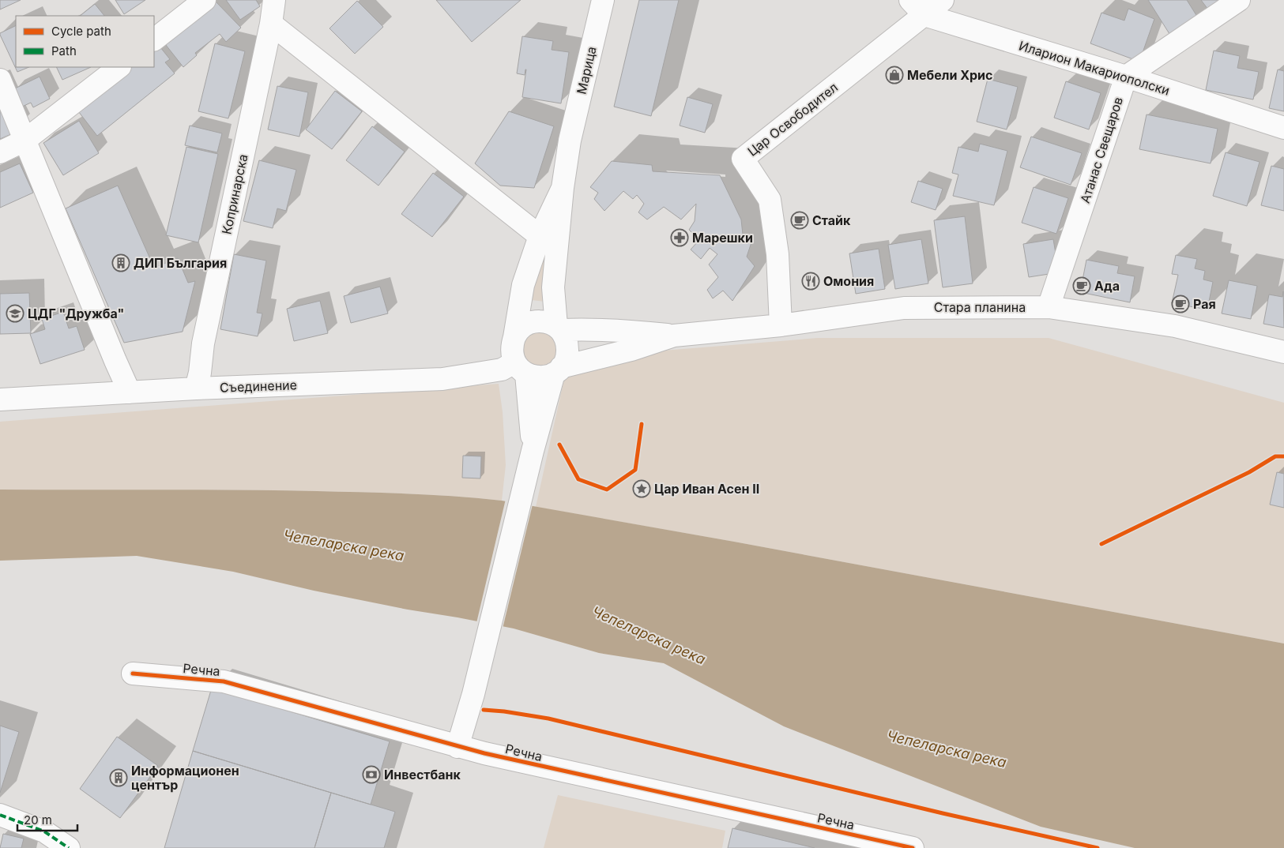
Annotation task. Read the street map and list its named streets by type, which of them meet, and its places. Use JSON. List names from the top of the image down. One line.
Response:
{"streets":{"street":["Иларион Макариополски","Марица","Цар Освободител","Атанас Свещаров","Копринарска","Стара планина","Съединение","Речна"]},"crossings":[["Иларион Макариополски","Цар Освободител"],["Иларион Макариополски","Атанас Свещаров"],["Цар Освободител","Стара планина"],["Атанас Свещаров","Стара планина"],["Копринарска","Съединение"]],"water":["Чепеларска река"],"places":{"shop":["Мебели Хрис"],"cafe":["Стайк","Ада","Рая"],"pharmacy":["Марешки"],"building":["ДИП България","Информационен център"],"restaurant":["Омония"],"school or university":["ЦДГ \"Дружба\""],"place":["Цар Иван Асен II"],"bank":["Инвестбанк"]},"legend":["Cycle path","Path"],"scale_bar":"20 m"}
